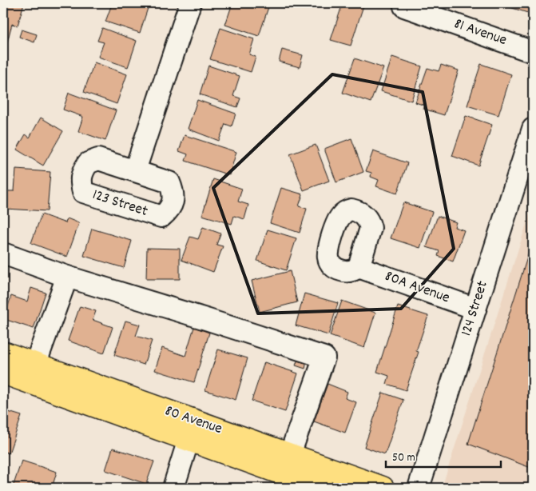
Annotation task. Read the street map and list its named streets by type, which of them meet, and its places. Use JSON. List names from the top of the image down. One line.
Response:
{"streets":{"main road":["80 Avenue"],"street":["81 Avenue","80A Avenue","124 Street"]},"crossings":[["80A Avenue","124 Street"]],"scale_bar":"50 m"}
